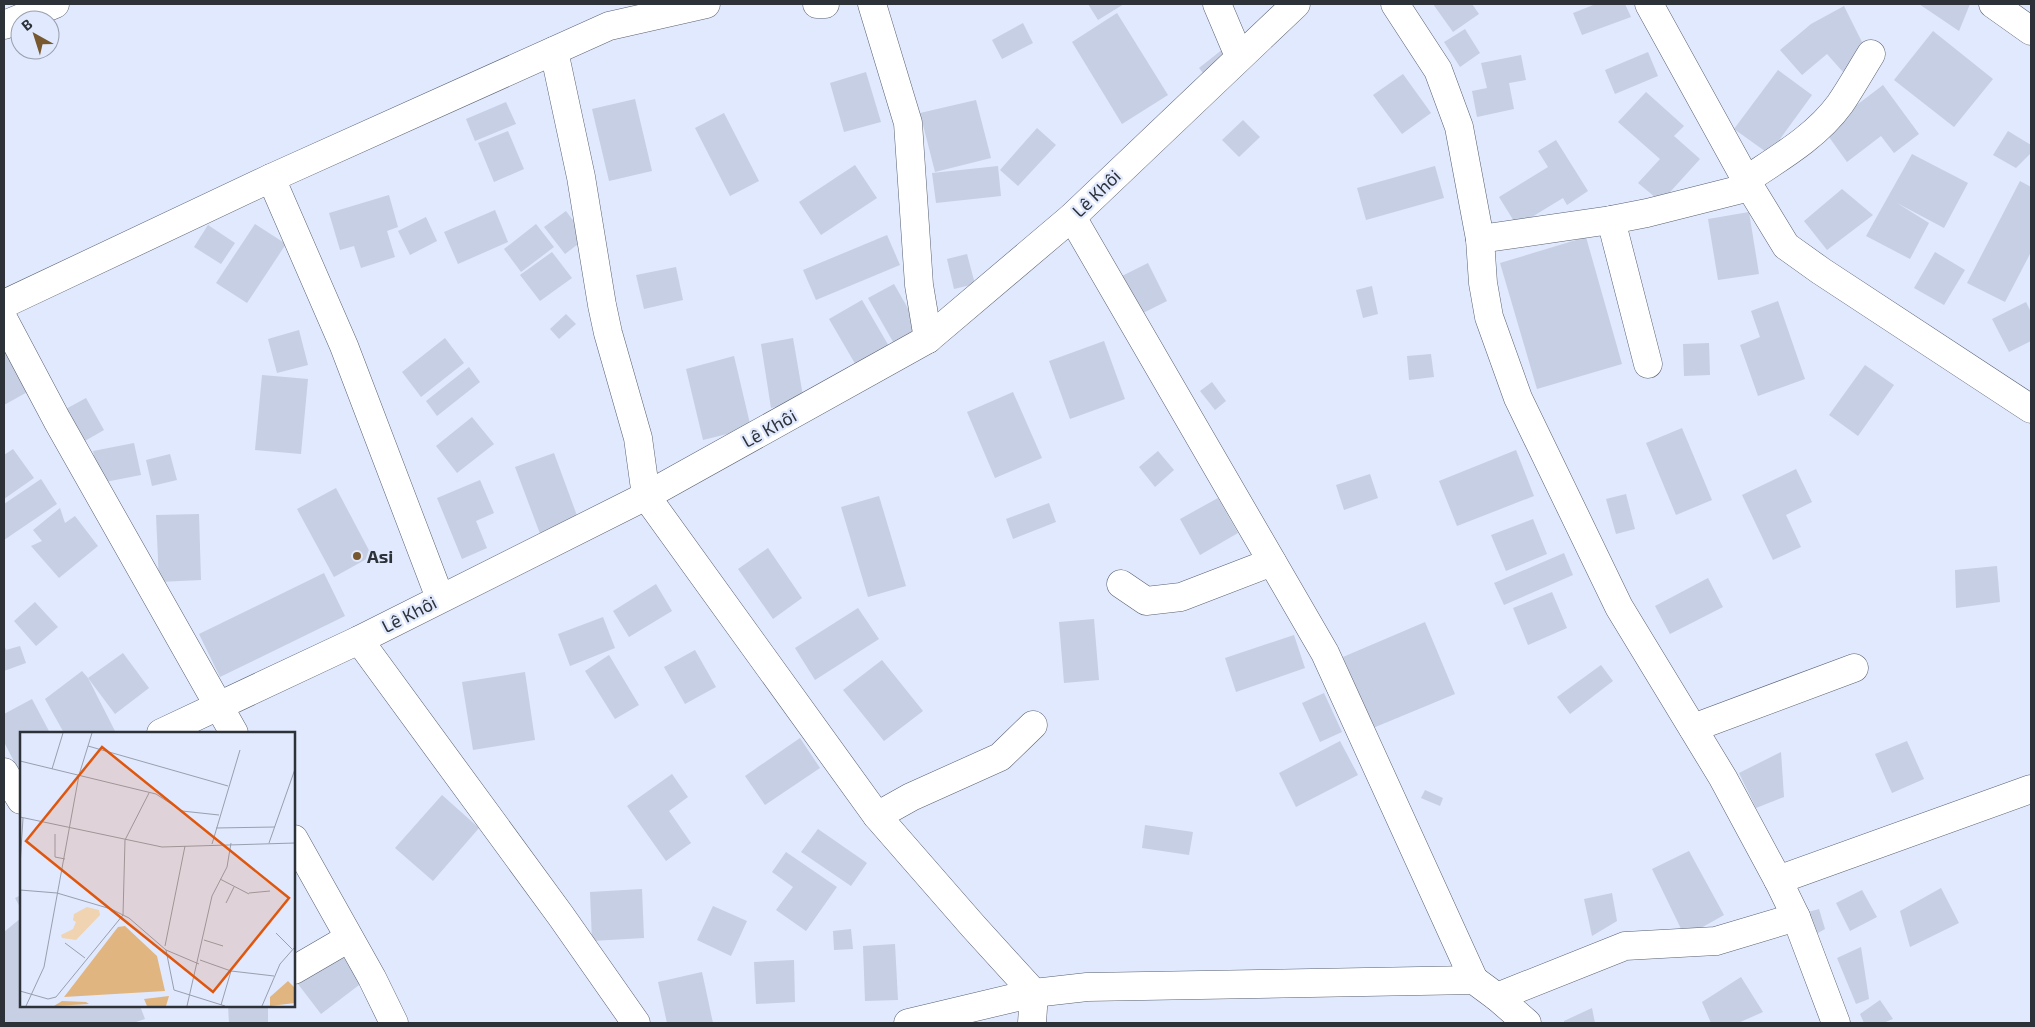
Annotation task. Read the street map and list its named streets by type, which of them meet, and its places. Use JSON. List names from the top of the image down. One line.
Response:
{"streets":{"street":["Lê Khôi"]},"places":["Asi"],"north":"top left"}
